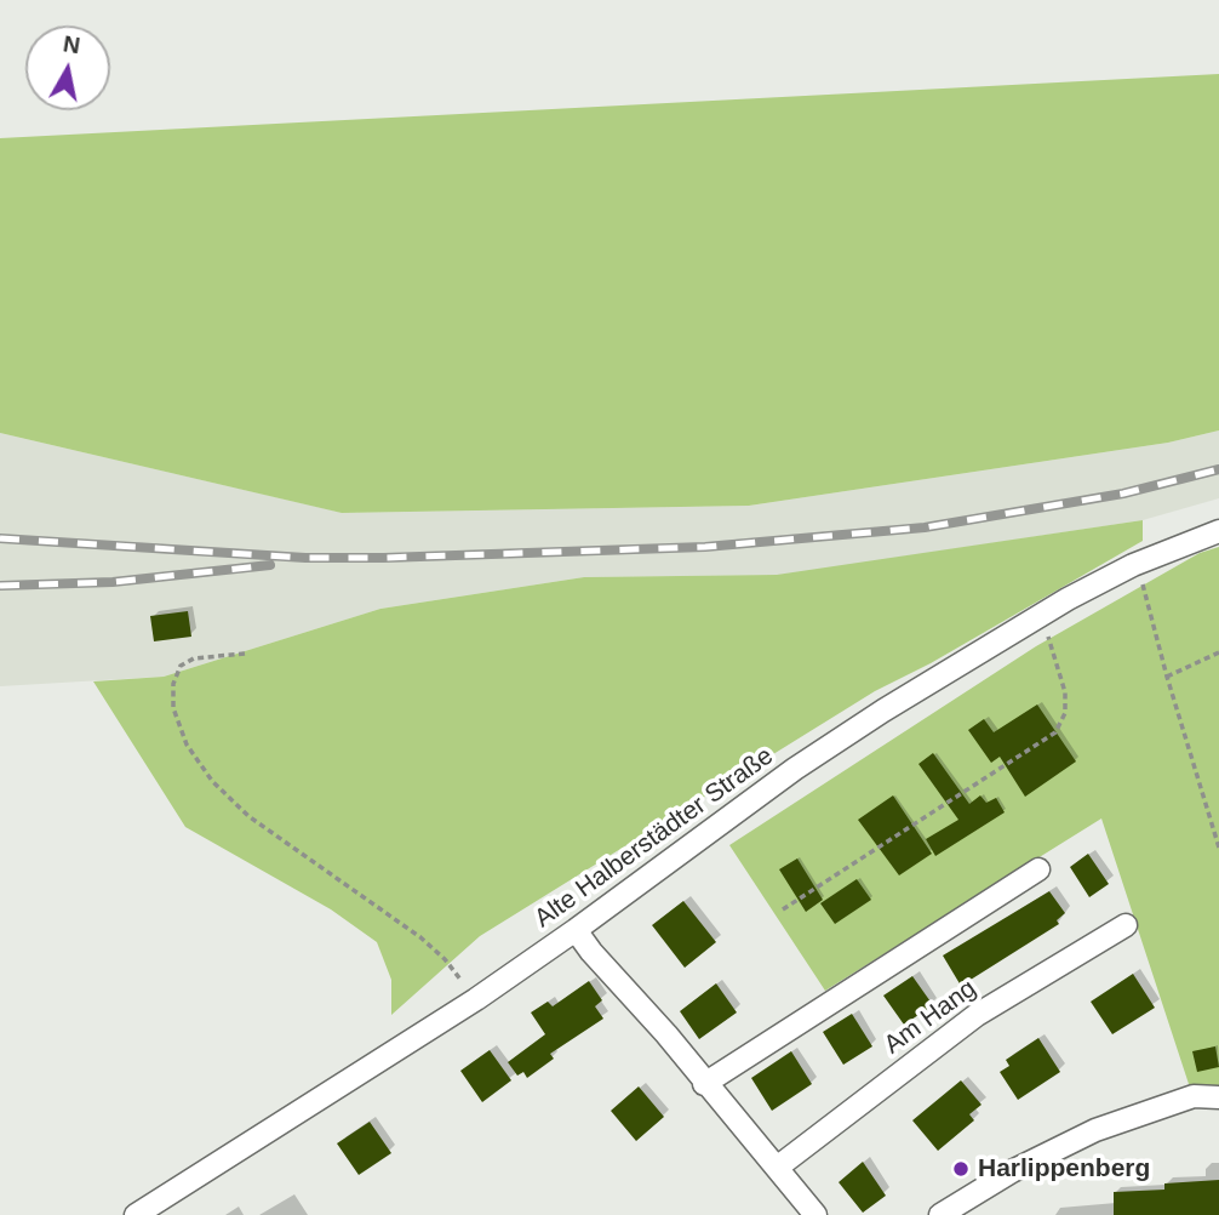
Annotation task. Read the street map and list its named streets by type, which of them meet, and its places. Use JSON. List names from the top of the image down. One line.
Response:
{"streets":{"street":["Alte Halberstädter Straße","Am Hang"]},"places":["Harlippenberg"],"north":"top"}
